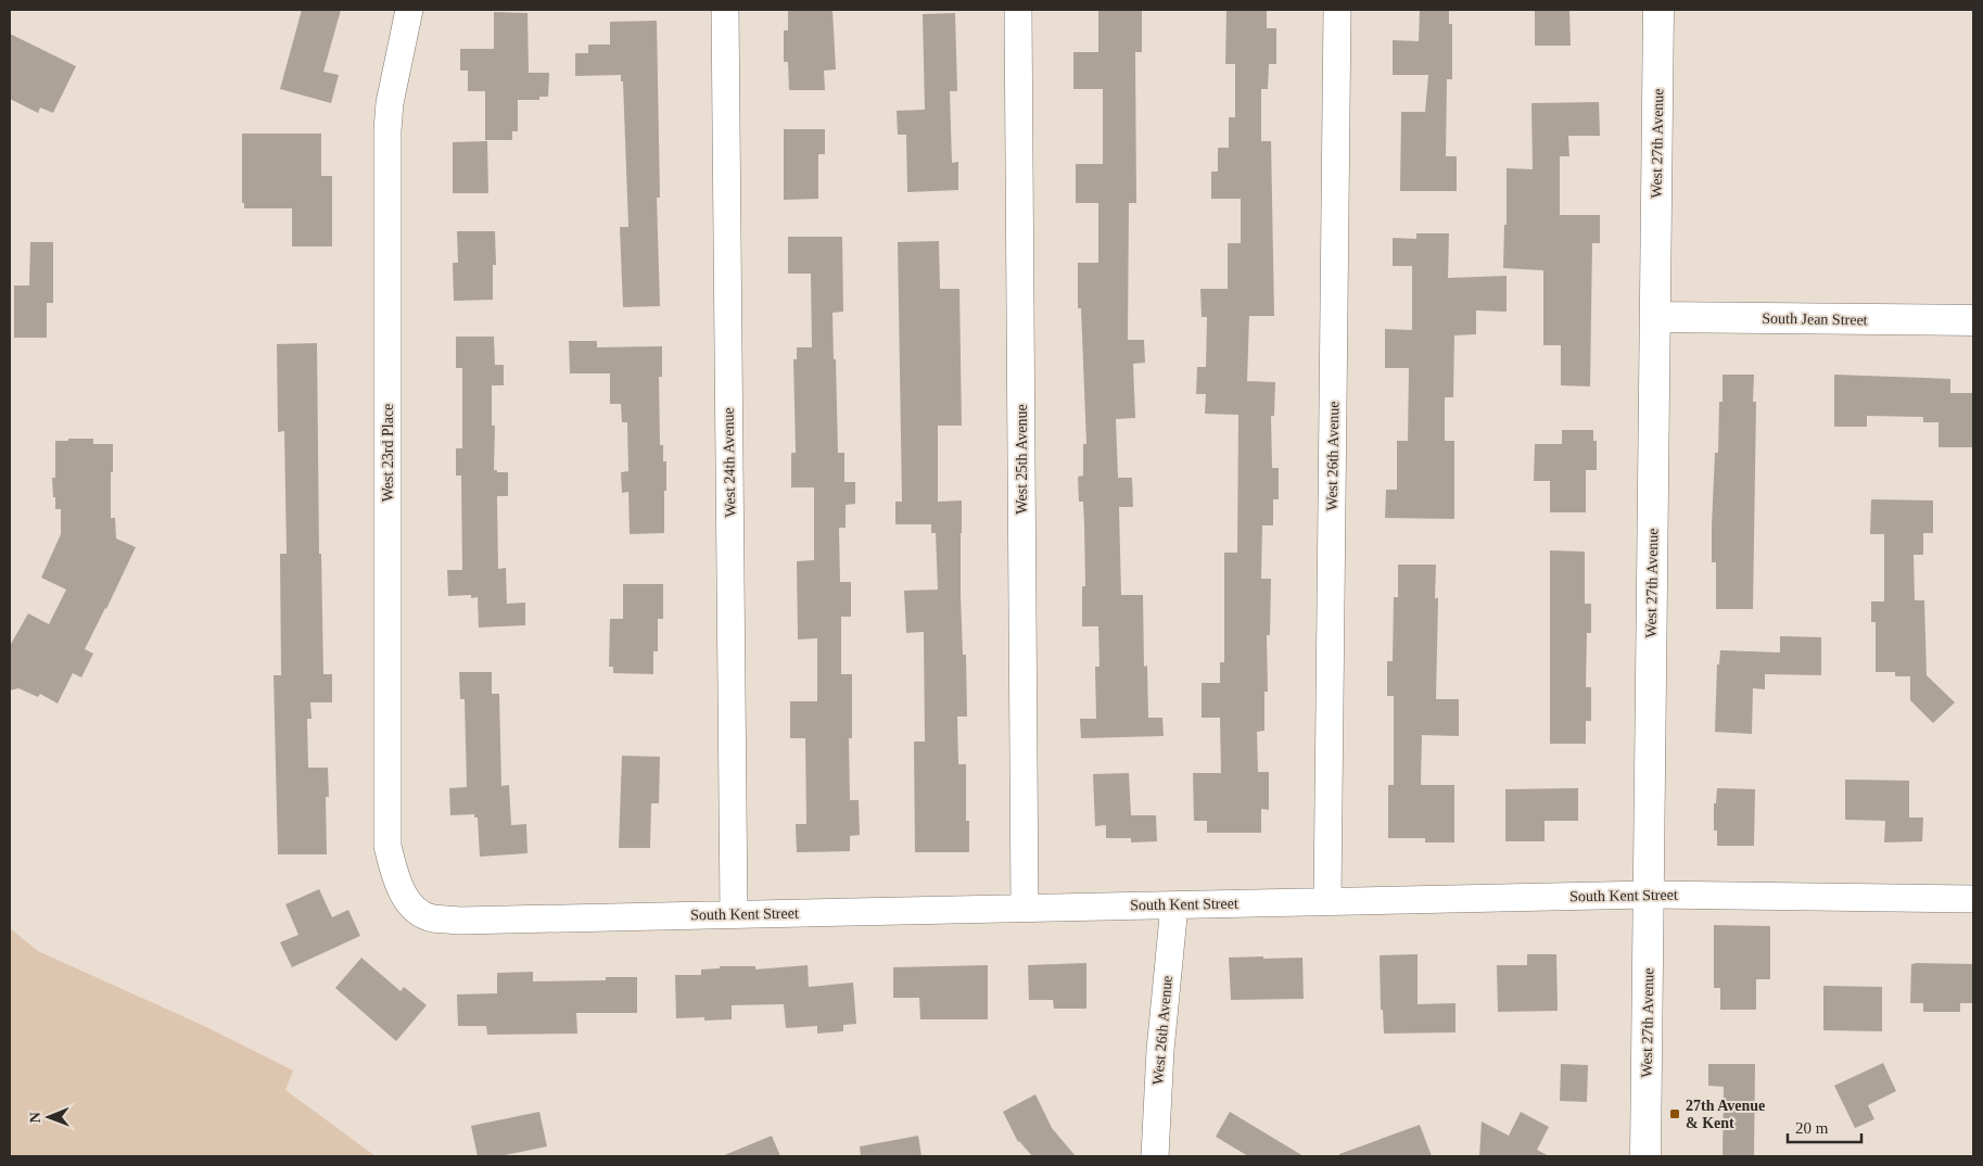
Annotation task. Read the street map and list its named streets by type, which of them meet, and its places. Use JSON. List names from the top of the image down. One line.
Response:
{"streets":{"main road":["West 27th Avenue","South Jean Street"],"street":["West 23rd Place","West 26th Avenue","West 25th Avenue","West 24th Avenue","South Kent Street"]},"crossings":[["West 27th Avenue","South Jean Street"],["West 27th Avenue","South Kent Street"],["West 23rd Place","South Kent Street"],["West 26th Avenue","South Kent Street"],["West 25th Avenue","South Kent Street"],["West 24th Avenue","South Kent Street"]],"places":{"transit":["27th Avenue & Kent"]},"scale_bar":"20 m","north":"left"}
